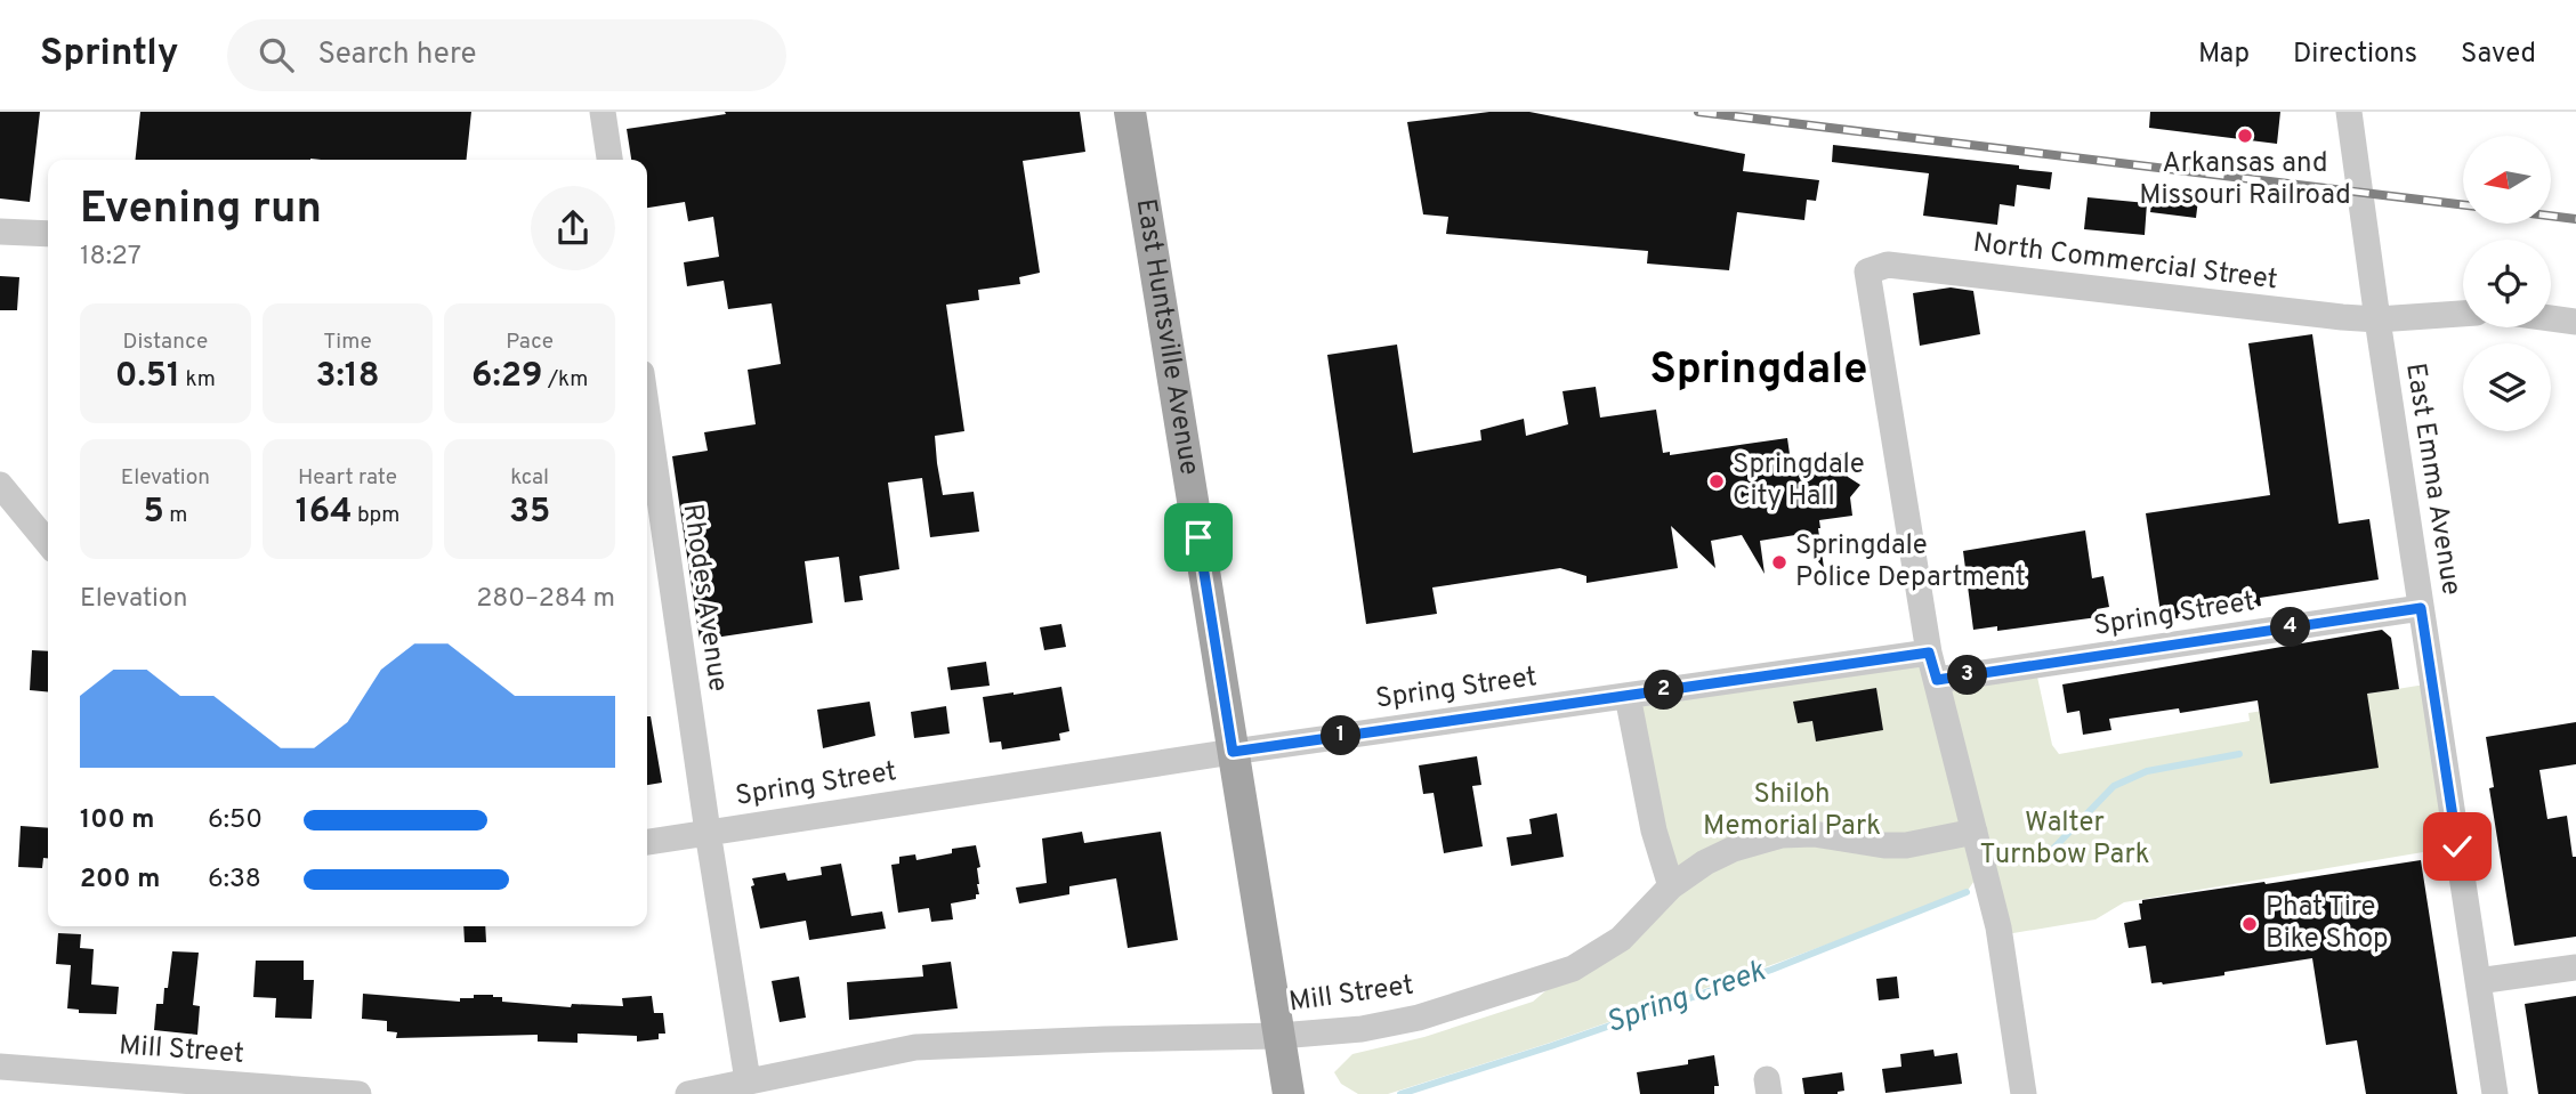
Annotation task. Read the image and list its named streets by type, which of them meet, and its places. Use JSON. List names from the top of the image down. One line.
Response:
{"streets":{"main road":["East Huntsville Avenue"],"street":["North Commercial Street","East Emma Avenue","Rhodes Avenue","Spring Street","Mill Street"]},"crossings":[["North Commercial Street","East Emma Avenue"],["North Commercial Street","Spring Street"],["East Huntsville Avenue","Spring Street"],["East Huntsville Avenue","Mill Street"],["East Emma Avenue","Spring Street"],["Rhodes Avenue","Spring Street"],["Rhodes Avenue","Mill Street"]],"districts":["Springdale"],"water":["Spring Creek"],"parks":["Shiloh Memorial Park","Walter Turnbow Park"],"places":["Arkansas and Missouri Railroad","Springdale City Hall","Springdale Police Department","Phat Tire Bike Shop"],"north":"left","page":{"header":"Sprintly","search":"Search here","nav":["Map","Directions","Saved"],"heading":["Evening run","18:27"],"stats":[["Distance","0.51 km"],["Time","3:18"],["Pace","6:29 /km"],["Elevation","5 m"],["Heart rate","164 bpm"],["kcal","35"]],"chart":["Elevation","280–284 m"],"pins":["4","3","2","1"],"list":[{"name":"100 m","note":"6:50"},{"name":"200 m","note":"6:38"}]}}
